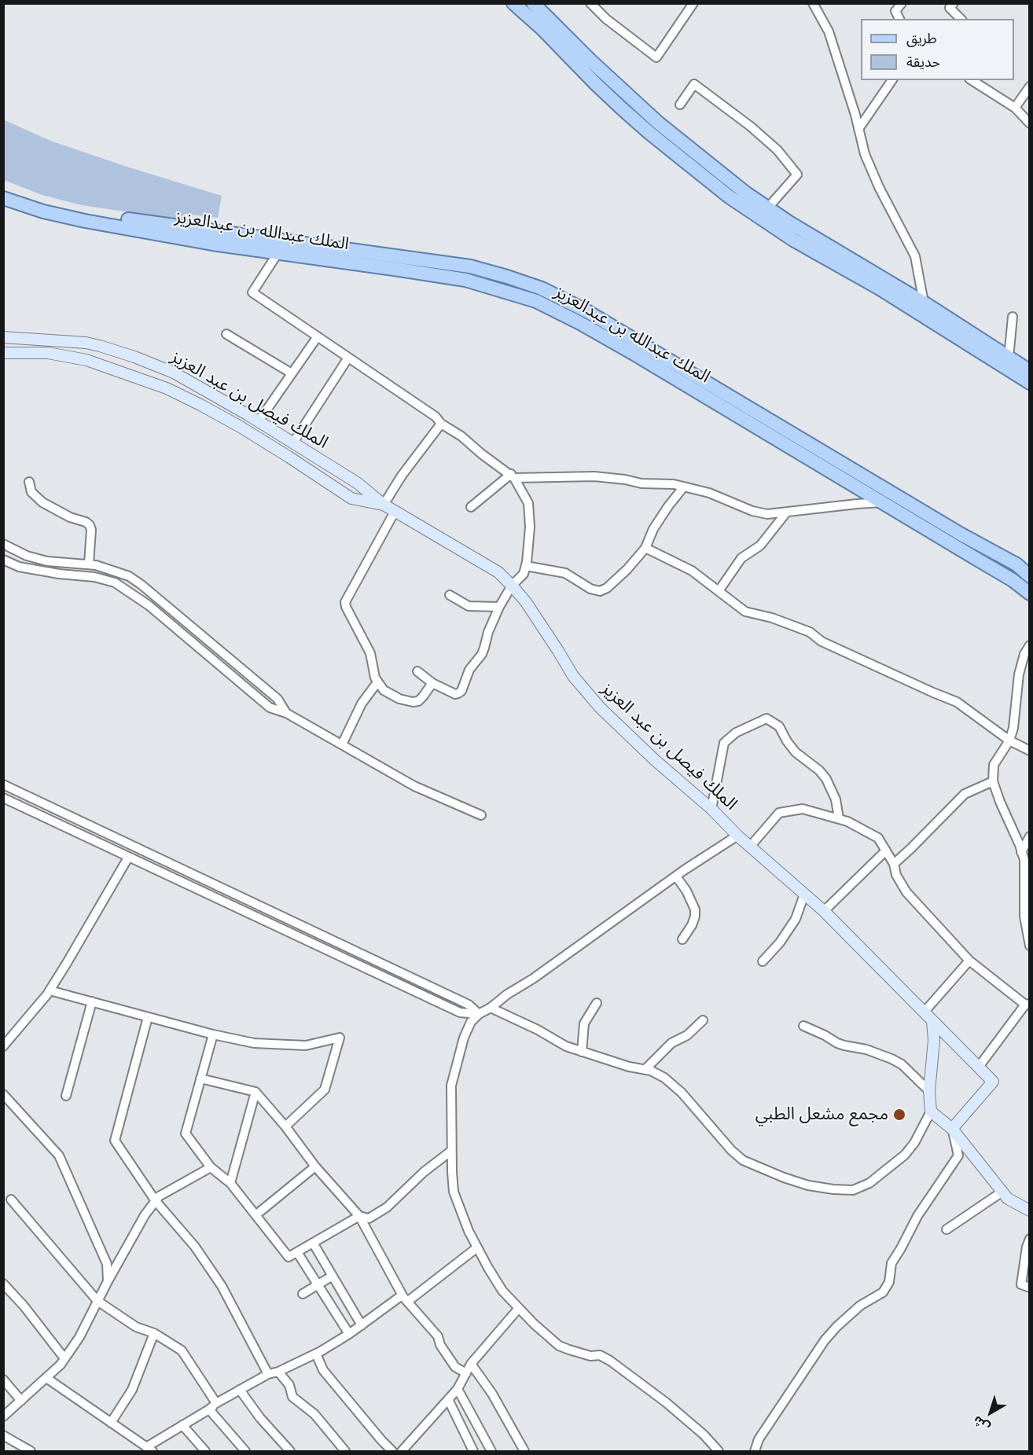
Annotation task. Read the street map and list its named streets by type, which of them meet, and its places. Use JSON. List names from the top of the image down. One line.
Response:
{"streets":{"main road":["الملك عبدالله بن عبدالعزيز"],"street":["الملك فيصل بن عبد العزيز"]},"places":["مجمع مشعل الطبي"],"legend":["طريق","حديقة"],"north":"bottom left"}
